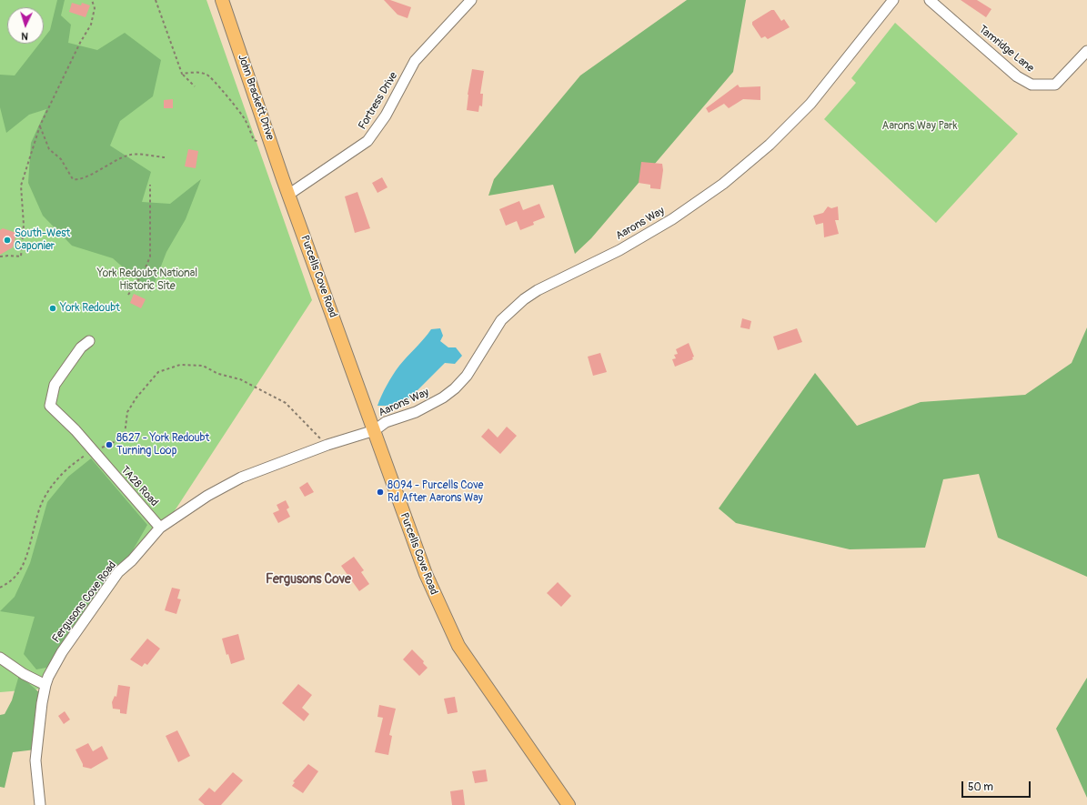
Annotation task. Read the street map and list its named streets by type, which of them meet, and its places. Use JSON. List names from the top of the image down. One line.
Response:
{"streets":{"main road":["John Brackett Drive","Purcells Cove Road"],"street":["Tamridge Lane","Fortress Drive","Aarons Way","TA28 Road","Fergusons Cove Road"]},"crossings":[["John Brackett Drive","Fortress Drive"],["John Brackett Drive","Purcells Cove Road"],["Fortress Drive","Purcells Cove Road"],["Aarons Way","Purcells Cove Road"],["Aarons Way","Fergusons Cove Road"],["Purcells Cove Road","Fergusons Cove Road"],["TA28 Road","Fergusons Cove Road"]],"districts":["Fergusons Cove"],"parks":["Aarons Way Park","York Redoubt National Historic Site"],"places":["South-West Caponier","York Redoubt","8627 - York Redoubt Turning Loop","8094 - Purcells Cove Rd After Aarons Way"],"scale_bar":"50 m","north":"bottom"}
